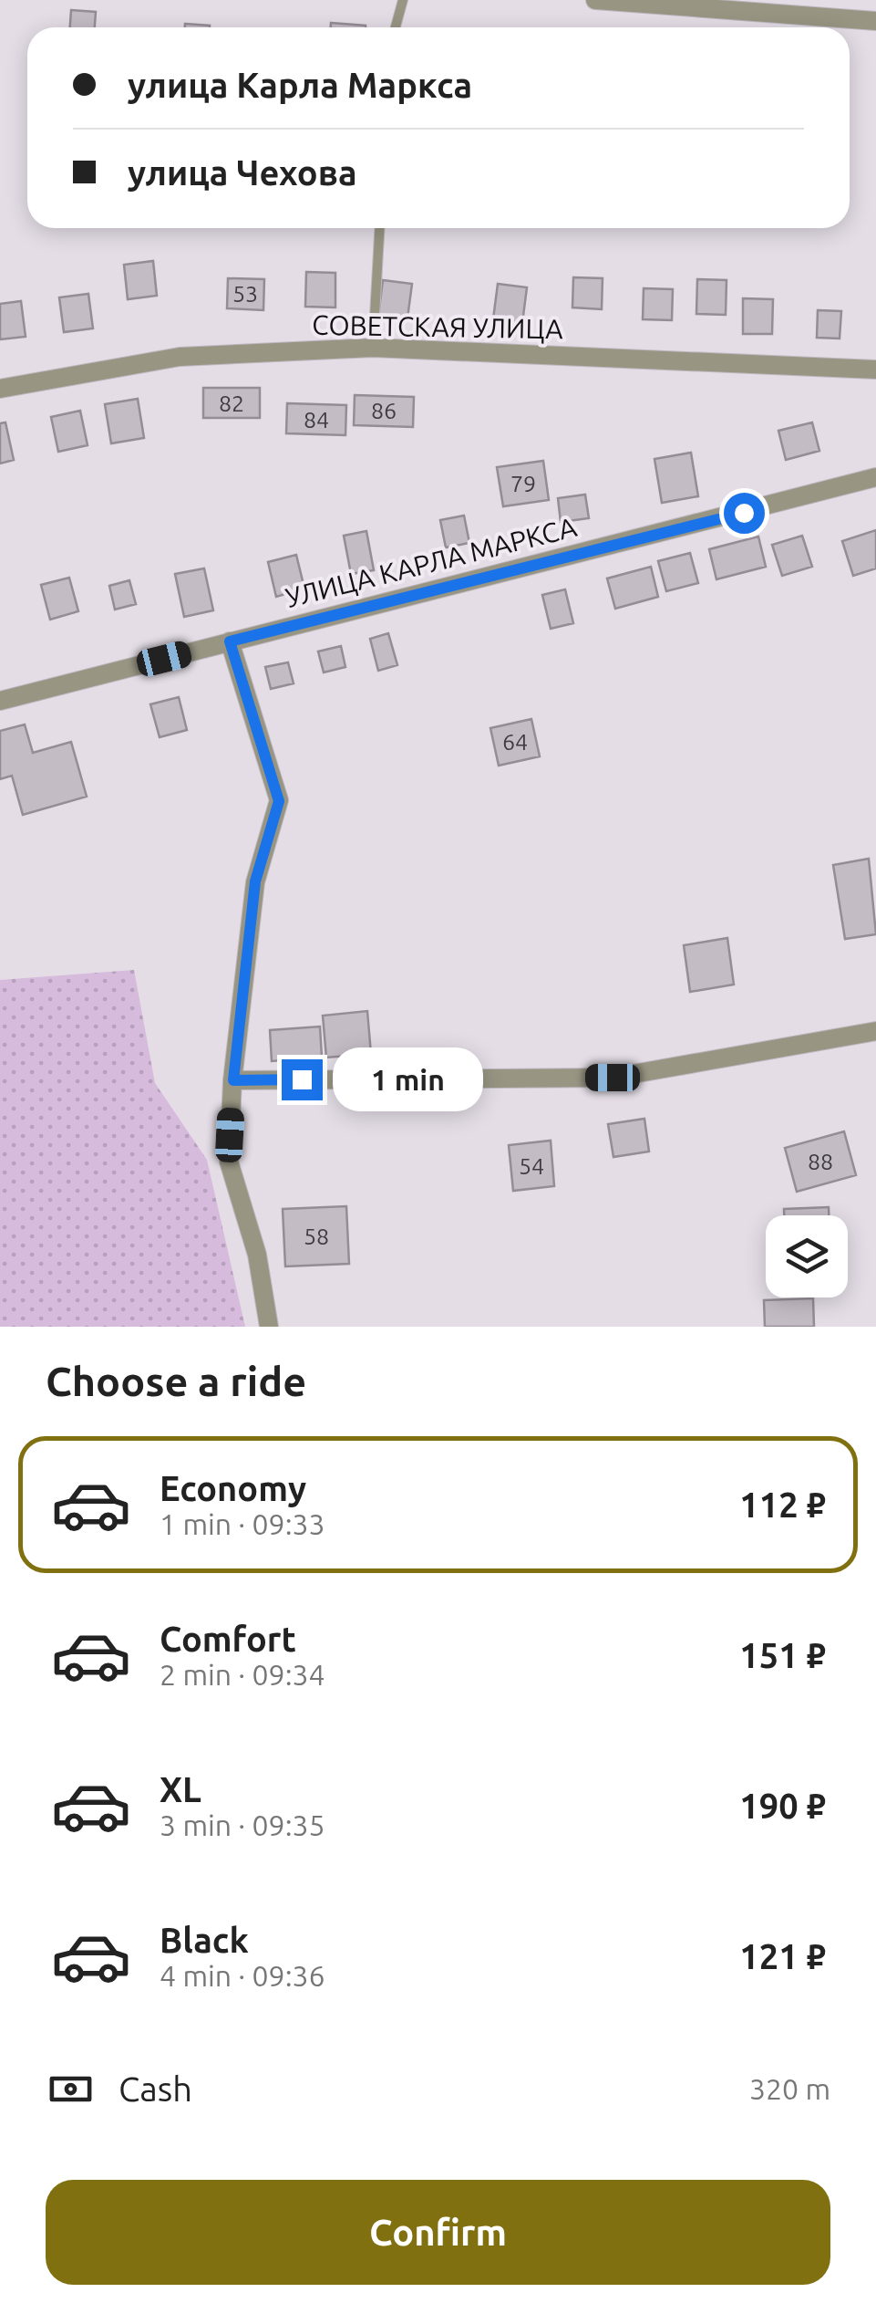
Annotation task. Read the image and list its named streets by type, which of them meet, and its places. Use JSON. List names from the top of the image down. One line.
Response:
{"streets":{"street":["СОВЕТСКАЯ УЛИЦА","УЛИЦА КАРЛА МАРКСА"]},"house_numbers":["53","82","86","84","79","64","88","54","58"],"page":{"banner":["улица Карла Маркса","улица Чехова"],"bubble":"1 min","heading":"Choose a ride","list":[{"name":"Economy","note":"1 min · 09:33","value":"112 ₽"},{"name":"Comfort","note":"2 min · 09:34","value":"151 ₽"},{"name":"XL","note":"3 min · 09:35","value":"190 ₽"},{"name":"Black","note":"4 min · 09:36","value":"121 ₽"}],"pay":["Cash","320 m"],"buttons":"Confirm"}}
